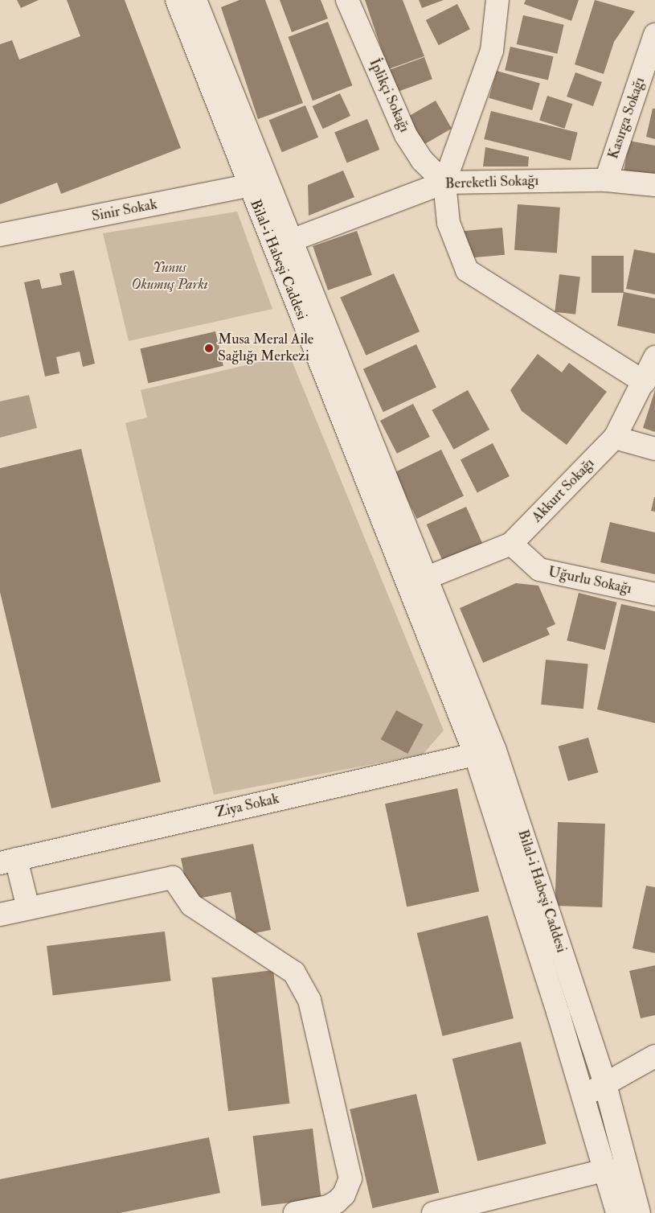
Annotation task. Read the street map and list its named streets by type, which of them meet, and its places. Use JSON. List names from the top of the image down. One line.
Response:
{"streets":{"street":["İplikçi Sokağı","Kasırga Sokağı","Bereketli Sokağı","Sinir Sokak","Bilal-i Habeşi Caddesi","Akkurt Sokağı","Uğurlu Sokağı","Ziya Sokak"]},"crossings":[["İplikçi Sokağı","Bereketli Sokağı"],["Kasırga Sokağı","Bereketli Sokağı"],["Bereketli Sokağı","Bilal-i Habeşi Caddesi"],["Sinir Sokak","Bilal-i Habeşi Caddesi"],["Bilal-i Habeşi Caddesi","Akkurt Sokağı"],["Bilal-i Habeşi Caddesi","Ziya Sokak"],["Akkurt Sokağı","Uğurlu Sokağı"]],"parks":["Yunus Okumuş Parkı"],"places":["Musa Meral Aile Sağlığı Merkezi"]}
